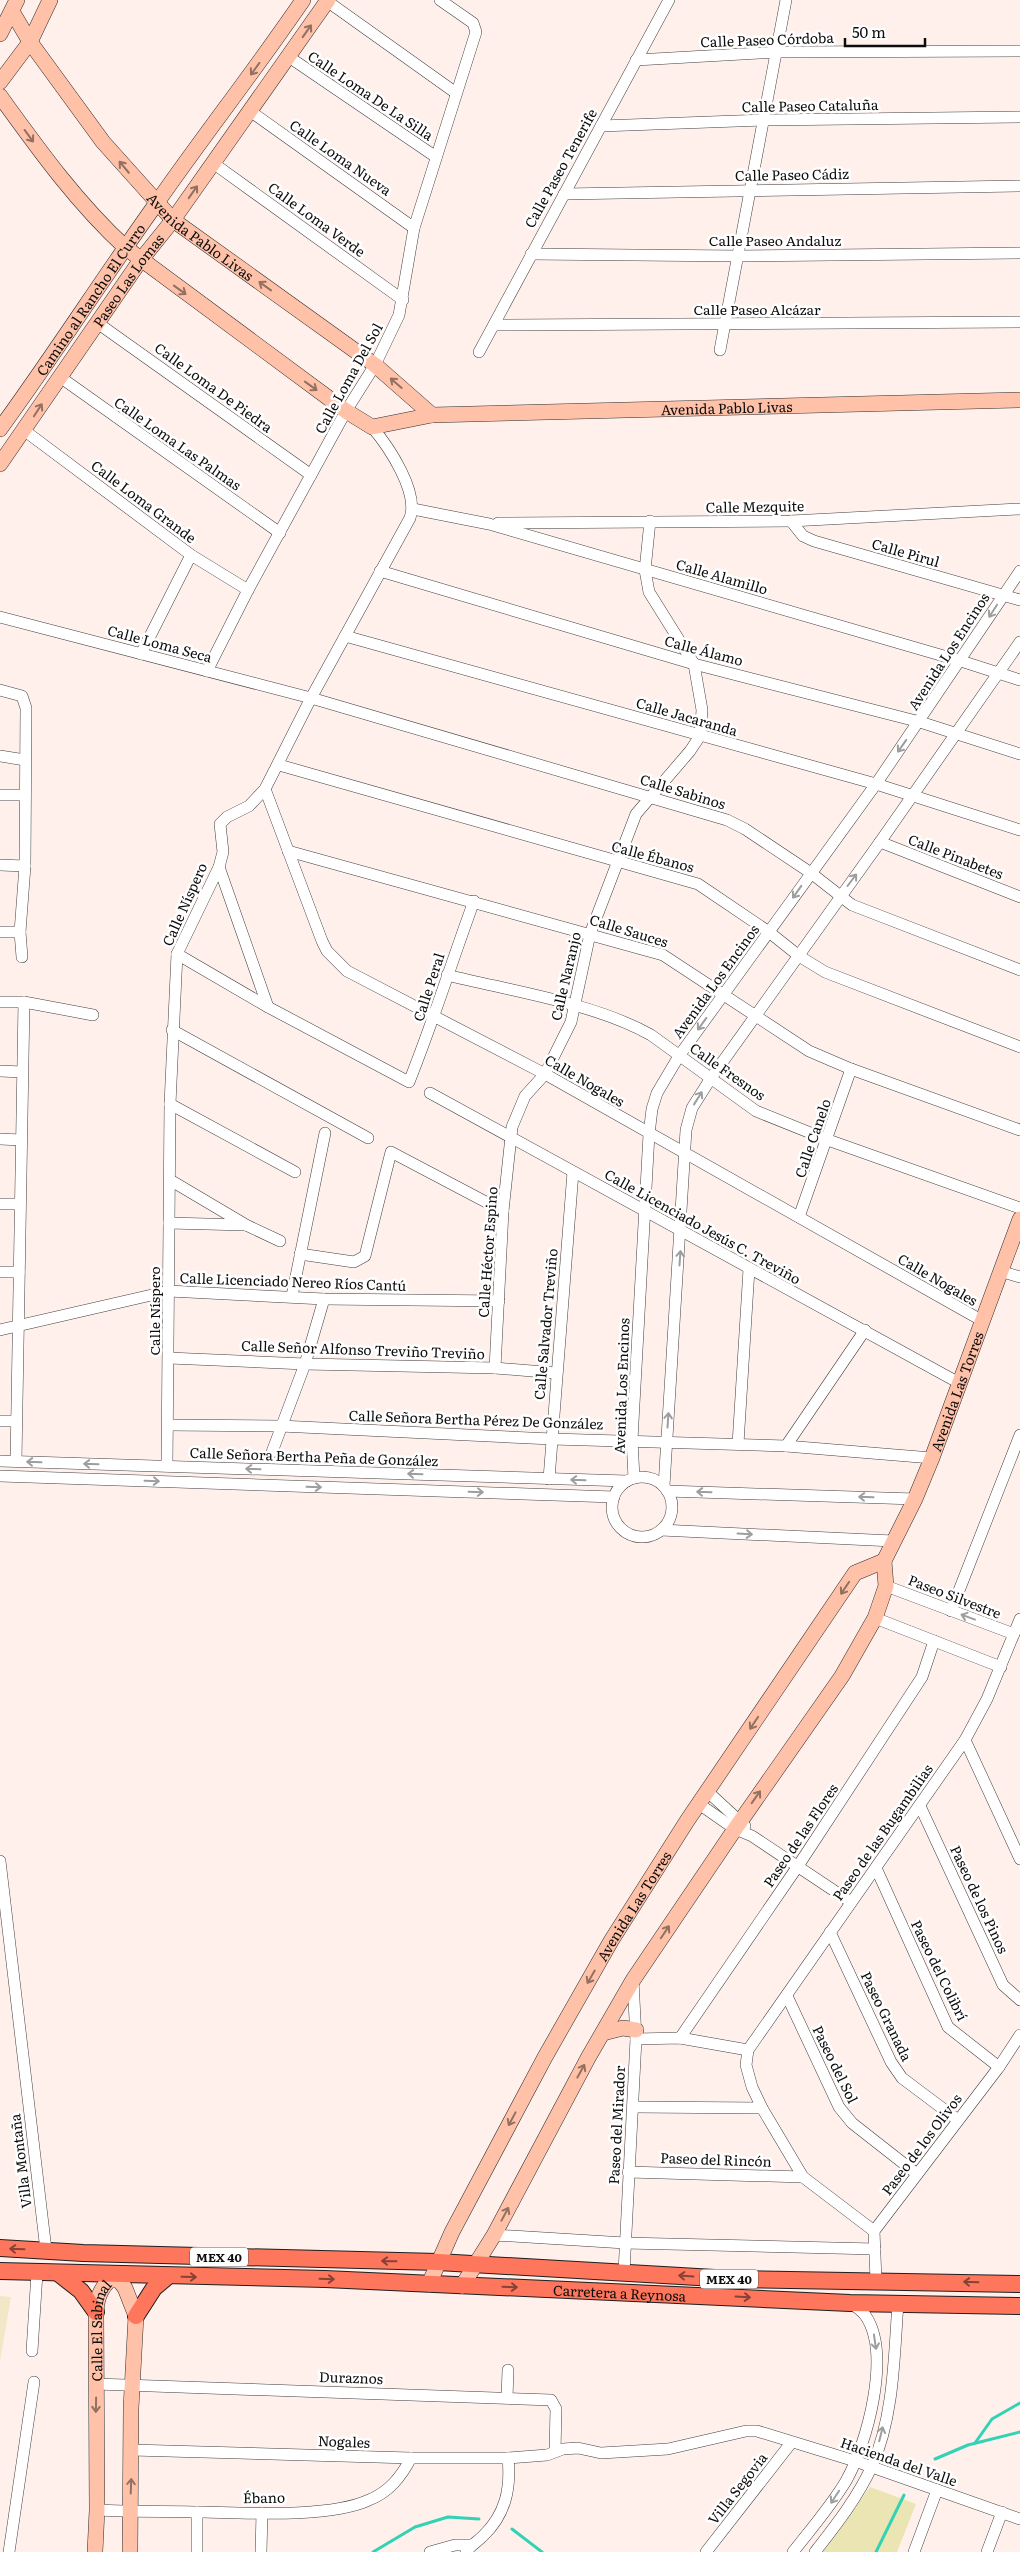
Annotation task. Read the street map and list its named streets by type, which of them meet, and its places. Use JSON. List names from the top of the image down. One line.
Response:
{"streets":{"main road":["MEX 40","Carretera a Reynosa"],"street":["Calle Paseo Córdoba","Calle Loma De La Silla","Calle Paseo Cataluña","Calle Loma Nueva","Calle Paseo Tenerife","Calle Paseo Cádiz","Calle Loma Verde","Avenida Pablo Livas","Calle Paseo Andaluz","Paseo Las Lomas","Camino al Rancho El Curro","Calle Paseo Alcázar","Calle Loma Del Sol","Calle Loma De Piedra","Calle Loma Las Palmas","Calle Loma Grande","Calle Mezquite","Calle Pirul","Calle Alamillo","Calle Loma Seca","Calle Álamo","Avenida Los Encinos","Calle Jacaranda","Calle Sabinos","Calle Ébanos","Calle Pinabetes","Calle Níspero","Calle Sauces","Calle Naranjo","Calle Peral","Calle Fresnos","Calle Nogales","Calle Canelo","Calle Licenciado Jesús C. Treviño","Calle Héctor Espino","Calle Licenciado Nereo Ríos Cantú","Calle Salvador Treviño","Calle Señor Alfonso Treviño Treviño","Avenida Las Torres","Calle Señora Bertha Pérez De González","Calle Señora Bertha Peña de González","Paseo Silvestre","Paseo de las Bugambilias","Paseo de las Flores","Paseo de los Pinos","Paseo del Colibrí","Paseo Granada","Paseo del Sol","Paseo del Mirador","Paseo de los Olivos","Paseo del Rincón","Villa Montaña","Calle El Sabinal","Duraznos","Nogales","Hacienda del Valle","Villa Segovia","Ébano"]},"crossings":[["Calle Paseo Córdoba","Calle Paseo Tenerife"],["Calle Loma De La Silla","Paseo Las Lomas"],["Calle Loma De La Silla","Calle Loma Del Sol"],["Calle Paseo Cataluña","Calle Paseo Tenerife"],["Calle Loma Nueva","Paseo Las Lomas"],["Calle Loma Nueva","Calle Loma Del Sol"],["Calle Paseo Tenerife","Calle Paseo Cádiz"],["Calle Paseo Tenerife","Calle Paseo Andaluz"],["Calle Paseo Tenerife","Calle Paseo Alcázar"],["Calle Loma Verde","Paseo Las Lomas"],["Calle Loma Verde","Calle Loma Del Sol"],["Avenida Pablo Livas","Paseo Las Lomas"],["Avenida Pablo Livas","Camino al Rancho El Curro"],["Avenida Pablo Livas","Calle Loma Del Sol"],["Paseo Las Lomas","Calle Loma De Piedra"],["Paseo Las Lomas","Calle Loma Las Palmas"],["Paseo Las Lomas","Calle Loma Grande"],["Calle Loma Del Sol","Calle Loma De Piedra"],["Calle Loma Del Sol","Calle Loma Las Palmas"],["Calle Loma Del Sol","Calle Loma Grande"],["Calle Loma Del Sol","Calle Loma Seca"],["Calle Mezquite","Calle Pirul"],["Calle Mezquite","Calle Alamillo"],["Calle Pirul","Avenida Los Encinos"],["Calle Alamillo","Avenida Los Encinos"],["Calle Alamillo","Calle Níspero"],["Calle Loma Seca","Calle Sabinos"],["Calle Loma Seca","Calle Níspero"],["Calle Álamo","Avenida Los Encinos"],["Calle Álamo","Calle Níspero"],["Avenida Los Encinos","Calle Jacaranda"],["Avenida Los Encinos","Calle Sabinos"],["Avenida Los Encinos","Calle Ébanos"],["Avenida Los Encinos","Calle Sauces"],["Avenida Los Encinos","Calle Fresnos"],["Avenida Los Encinos","Calle Nogales"],["Avenida Los Encinos","Calle Licenciado Jesús C. Treviño"],["Avenida Los Encinos","Calle Señora Bertha Pérez De González"],["Avenida Los Encinos","Calle Señora Bertha Peña de González"],["Calle Jacaranda","Calle Níspero"],["Calle Jacaranda","Calle Naranjo"],["Calle Sabinos","Calle Níspero"],["Calle Sabinos","Calle Naranjo"],["Calle Ébanos","Calle Níspero"],["Calle Ébanos","Calle Naranjo"],["Calle Níspero","Calle Nogales"],["Calle Níspero","Calle Licenciado Nereo Ríos Cantú"],["Calle Níspero","Calle Señor Alfonso Treviño Treviño"],["Calle Níspero","Calle Señora Bertha Pérez De González"],["Calle Níspero","Calle Señora Bertha Peña de González"],["Calle Sauces","Calle Naranjo"],["Calle Sauces","Calle Peral"],["Calle Sauces","Calle Nogales"],["Calle Sauces","Calle Canelo"],["Calle Naranjo","Calle Fresnos"],["Calle Naranjo","Calle Nogales"],["Calle Naranjo","Calle Licenciado Jesús C. Treviño"],["Calle Naranjo","Calle Héctor Espino"],["Calle Peral","Calle Fresnos"],["Calle Peral","Calle Nogales"],["Calle Fresnos","Calle Canelo"],["Calle Nogales","Calle Canelo"],["Calle Nogales","Avenida Las Torres"],["Calle Licenciado Jesús C. Treviño","Calle Héctor Espino"],["Calle Licenciado Jesús C. Treviño","Calle Salvador Treviño"],["Calle Licenciado Jesús C. Treviño","Avenida Las Torres"],["Calle Héctor Espino","Calle Licenciado Nereo Ríos Cantú"],["Calle Héctor Espino","Calle Señor Alfonso Treviño Treviño"],["Calle Salvador Treviño","Calle Señor Alfonso Treviño Treviño"],["Calle Salvador Treviño","Calle Señora Bertha Pérez De González"],["Calle Salvador Treviño","Calle Señora Bertha Peña de González"],["Avenida Las Torres","Calle Señora Bertha Pérez De González"],["Avenida Las Torres","Paseo Silvestre"],["Avenida Las Torres","Paseo del Mirador"],["Avenida Las Torres","MEX 40"],["Avenida Las Torres","Carretera a Reynosa"],["Paseo Silvestre","Paseo de las Bugambilias"],["Paseo de las Bugambilias","Paseo de los Pinos"],["Paseo de las Bugambilias","Paseo del Colibrí"],["Paseo de las Bugambilias","Paseo Granada"],["Paseo de las Bugambilias","Paseo del Sol"],["Paseo del Colibrí","Paseo de los Olivos"],["Paseo Granada","Paseo de los Olivos"],["Paseo del Sol","Paseo de los Olivos"],["Paseo del Mirador","Paseo del Rincón"],["Paseo del Mirador","Carretera a Reynosa"],["Villa Montaña","MEX 40"],["MEX 40","Carretera a Reynosa"],["MEX 40","Calle El Sabinal"],["Calle El Sabinal","Duraznos"],["Calle El Sabinal","Nogales"],["Calle El Sabinal","Ébano"],["Duraznos","Nogales"],["Nogales","Hacienda del Valle"],["Nogales","Ébano"],["Hacienda del Valle","Villa Segovia"]],"one_way":["Paseo Las Lomas","Camino al Rancho El Curro"],"scale_bar":"50 m"}
